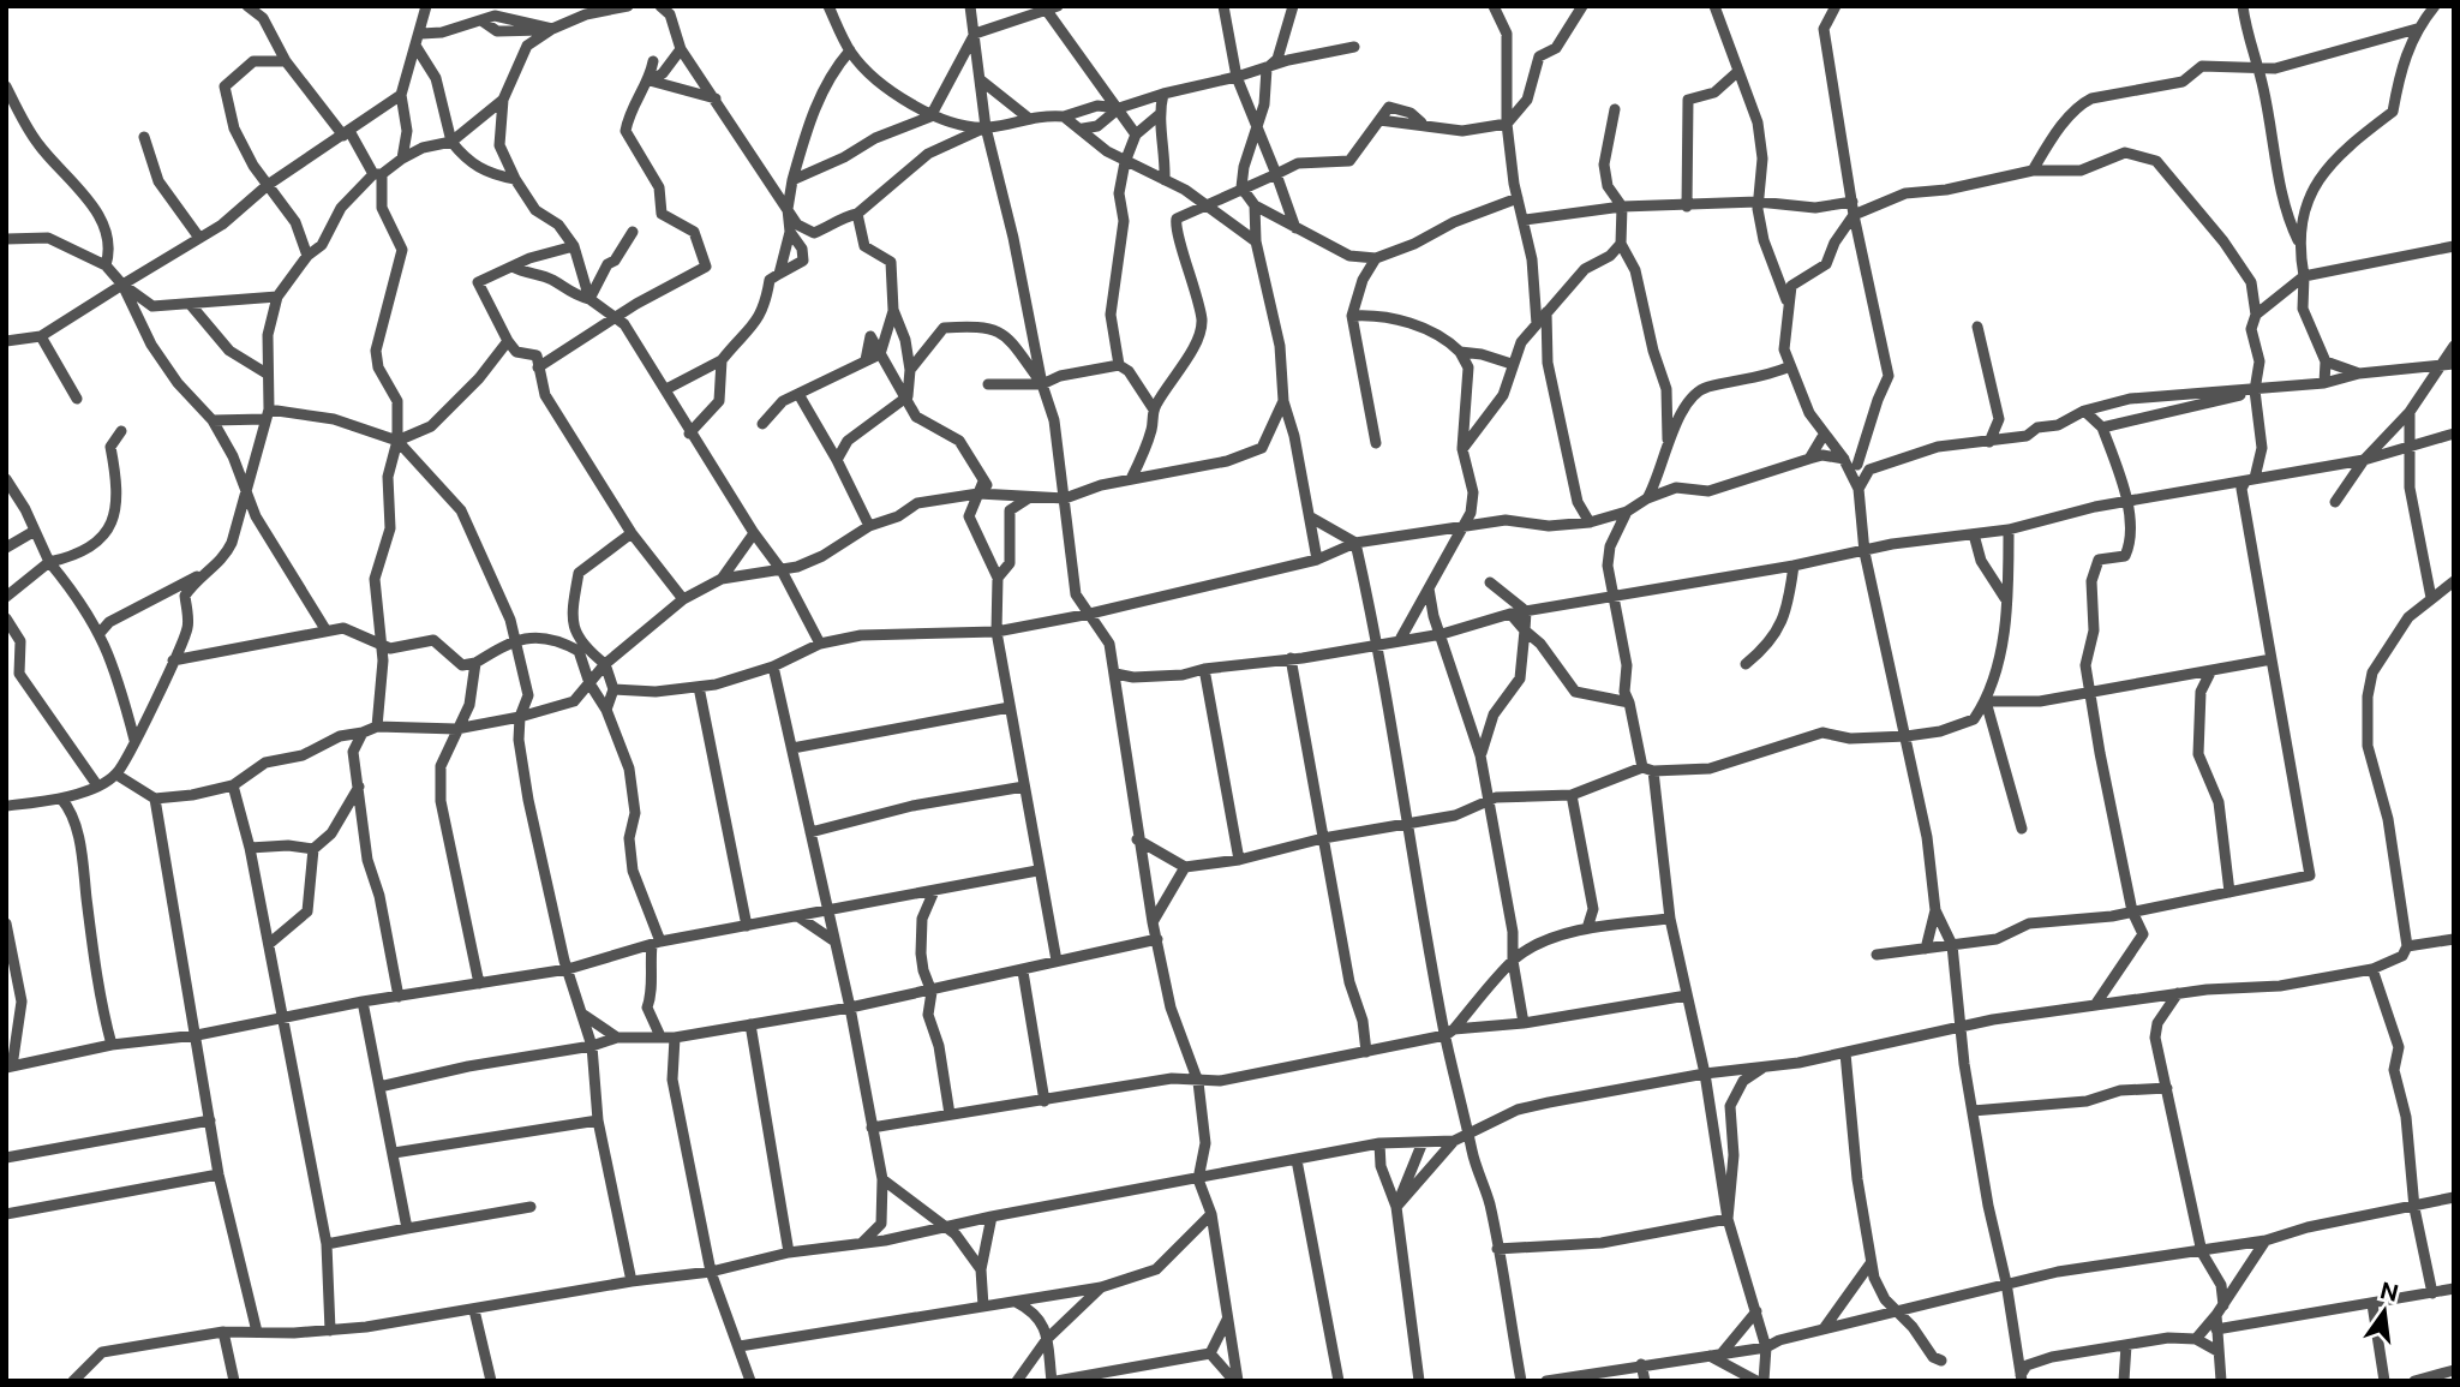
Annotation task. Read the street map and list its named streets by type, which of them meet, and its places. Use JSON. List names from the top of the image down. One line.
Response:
{"north":"top"}
